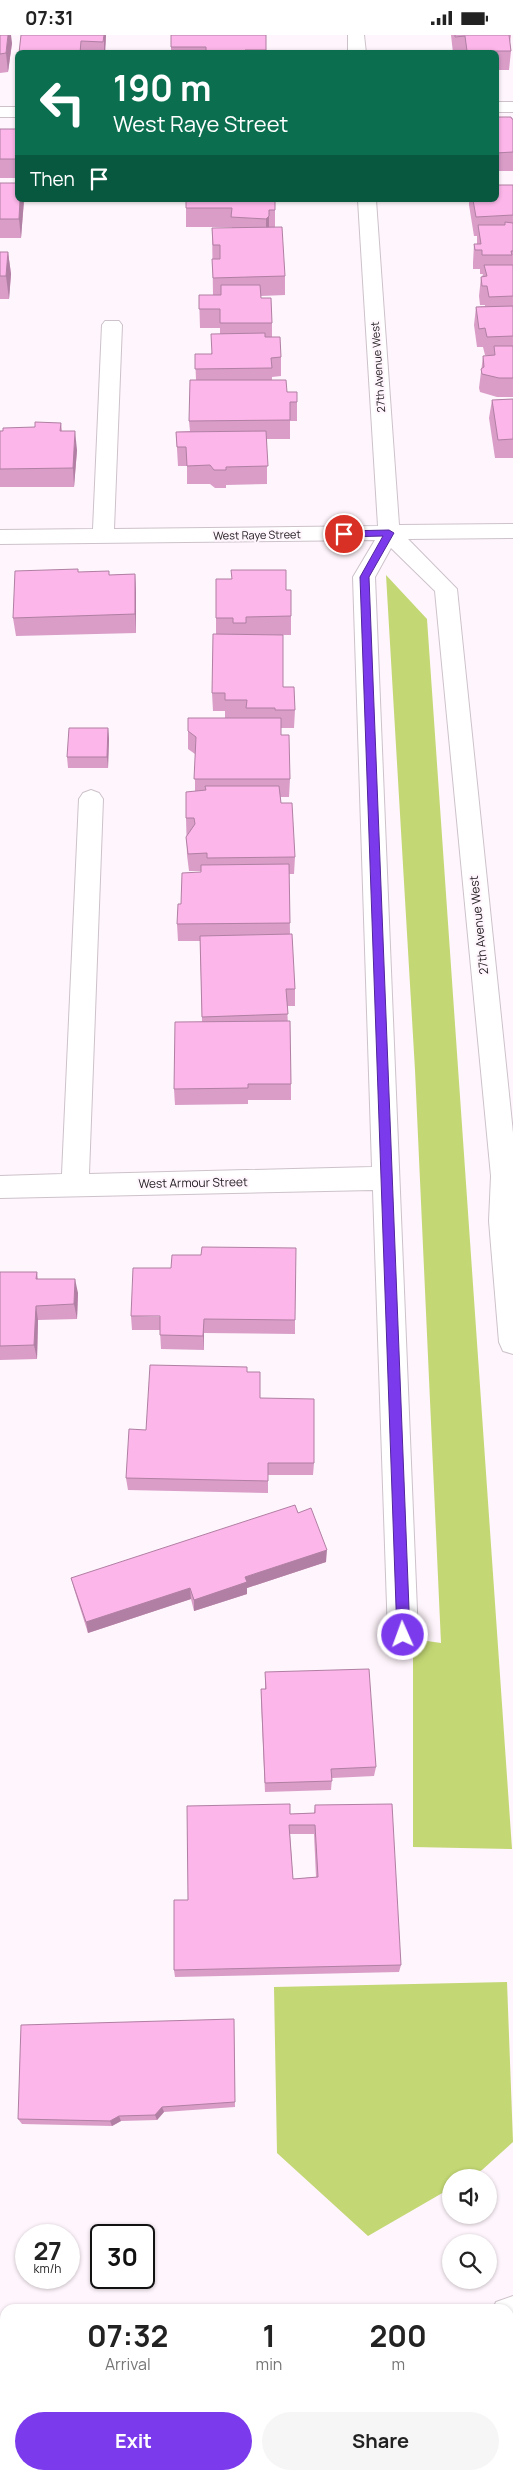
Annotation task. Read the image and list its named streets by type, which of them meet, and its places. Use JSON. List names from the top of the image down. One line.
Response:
{"streets":{"street":["27th Avenue West","West Raye Street","West Armour Street"]},"crossings":[["27th Avenue West","West Raye Street"]],"page":{"status":"07:31","turn":["190 m","West Raye Street"],"then":"Then","speed":"27 km/h","limit":"30","eta":["07:32","Arrival","1","min","200","m"],"buttons":["Exit","Share"]}}
